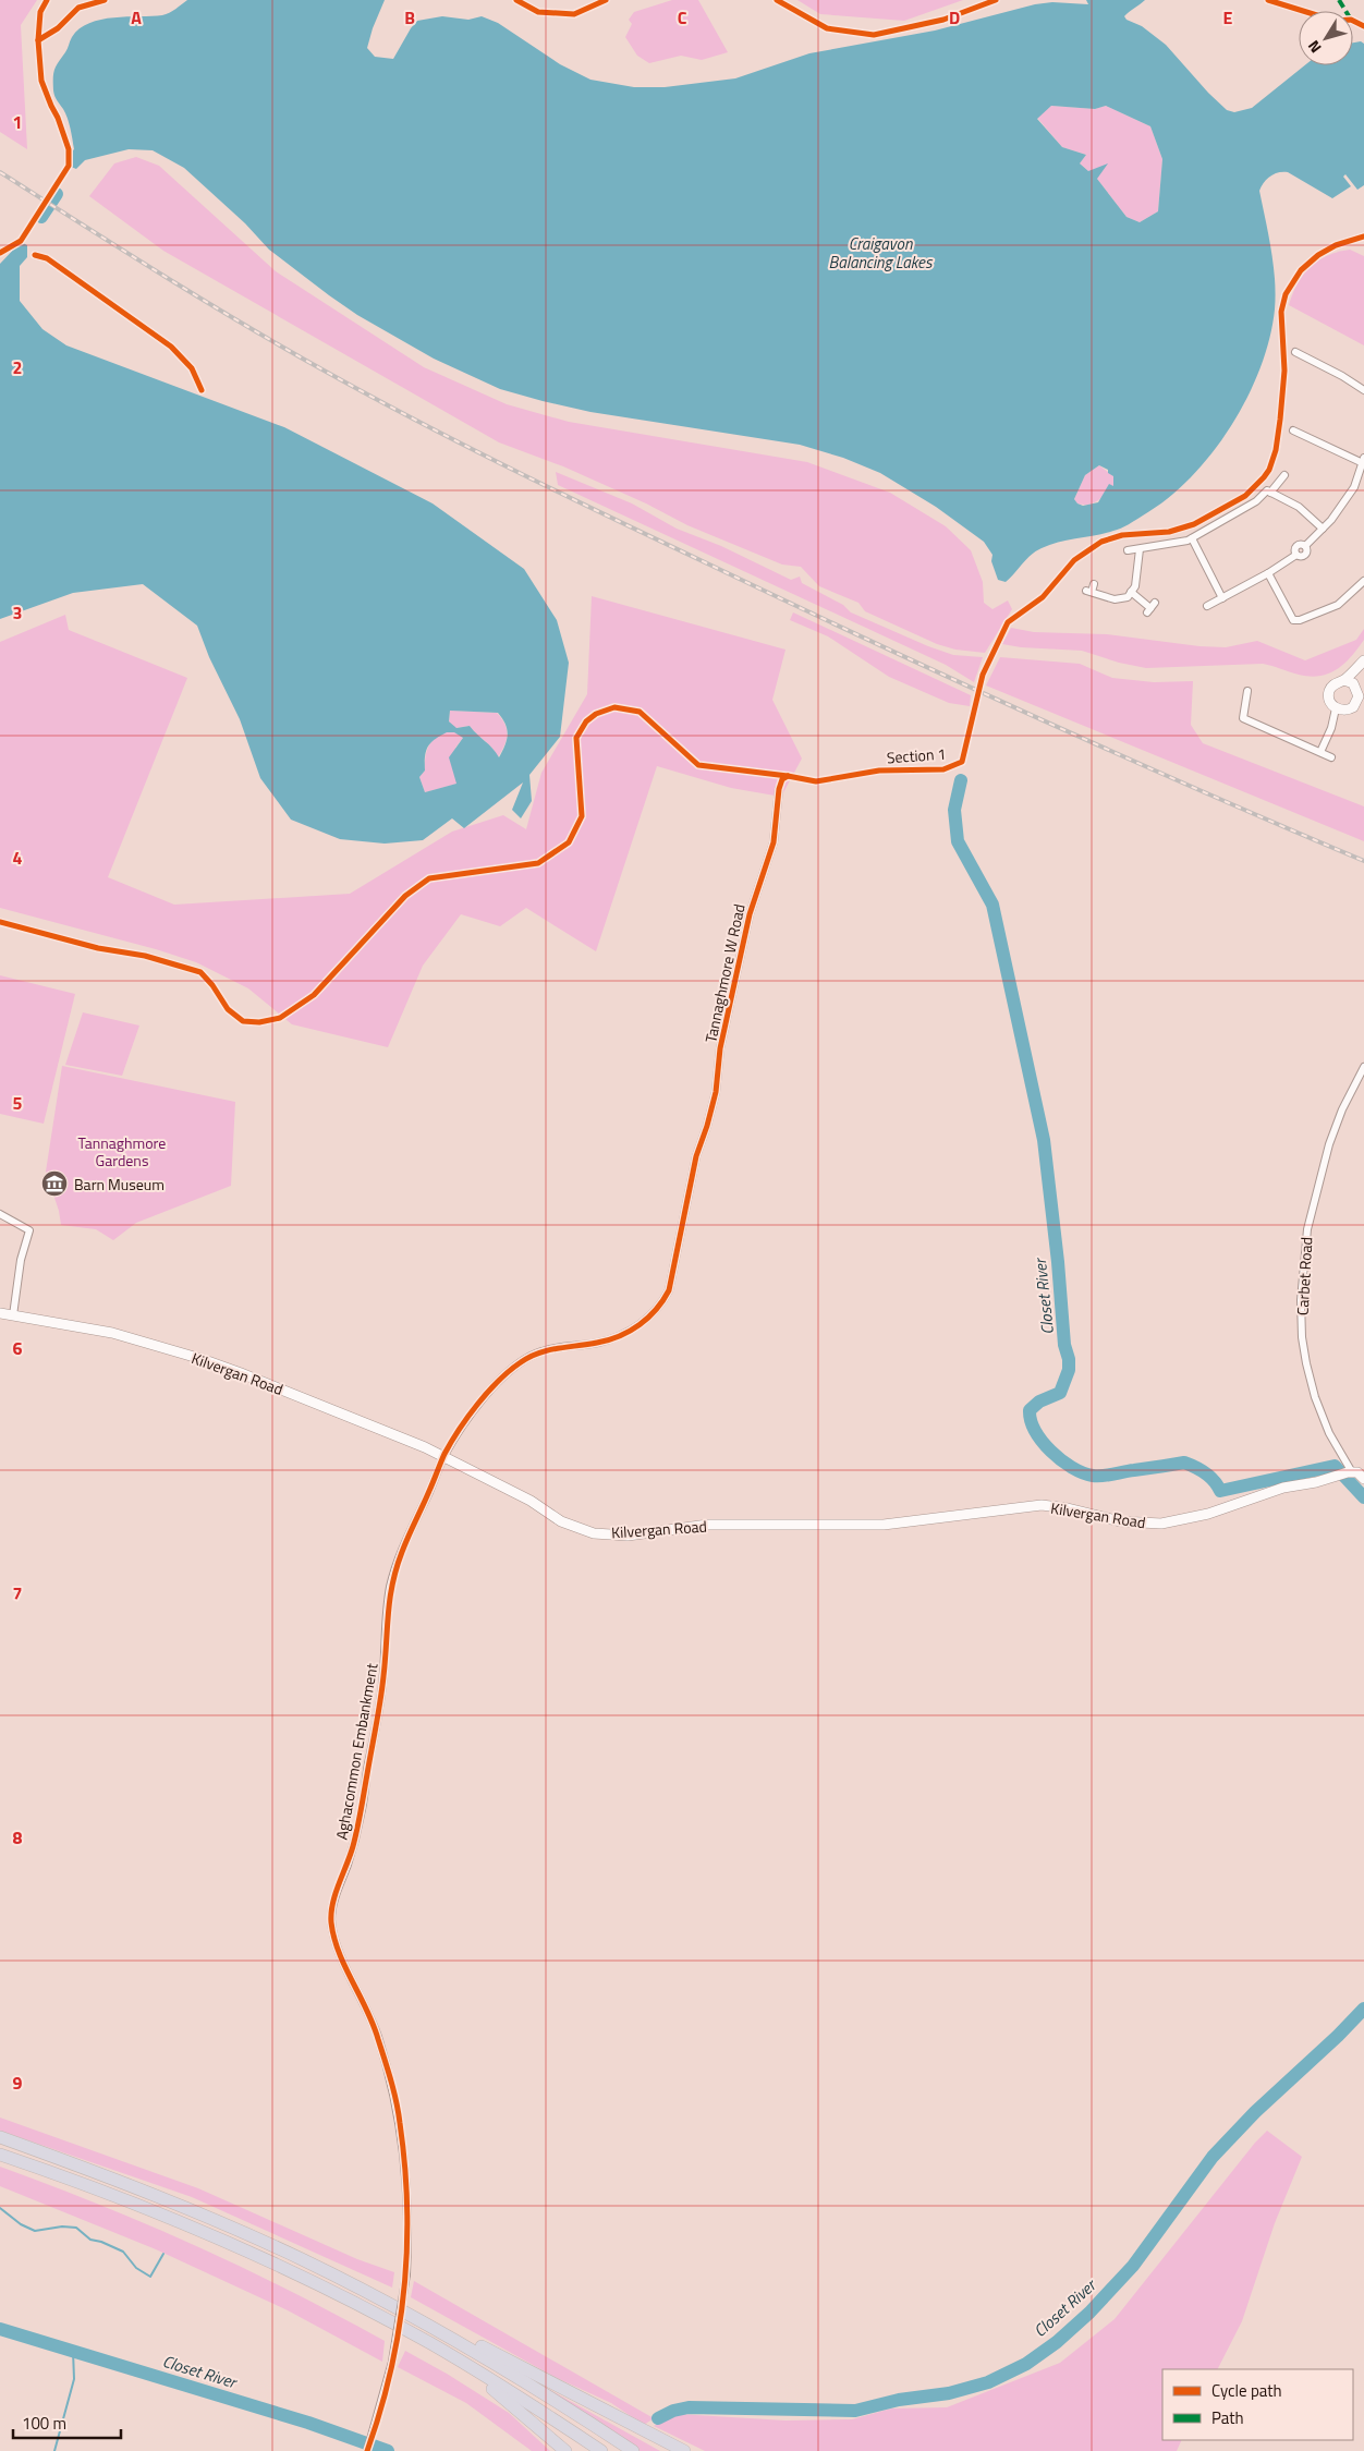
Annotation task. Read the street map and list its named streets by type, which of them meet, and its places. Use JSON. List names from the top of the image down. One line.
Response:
{"streets":{"street":["Tannaghmore W Road","Carbet Road","Kilvergan Road","Aghacommon Embankment"],"cycle path":["Section 1"]},"crossings":[["Tannaghmore W Road","Kilvergan Road"],["Tannaghmore W Road","Aghacommon Embankment"],["Carbet Road","Kilvergan Road"],["Kilvergan Road","Aghacommon Embankment"]],"water":["Craigavon Balancing Lakes","Closet River"],"parks":["Tannaghmore Gardens"],"places":{"museum":["Barn Museum"]},"legend":["Cycle path","Path"],"scale_bar":"100 m","north":"bottom left","grid":{"columns":["A","B","C","D","E"],"rows":["1","2","3","4","5","6","7","8","9"]}}
